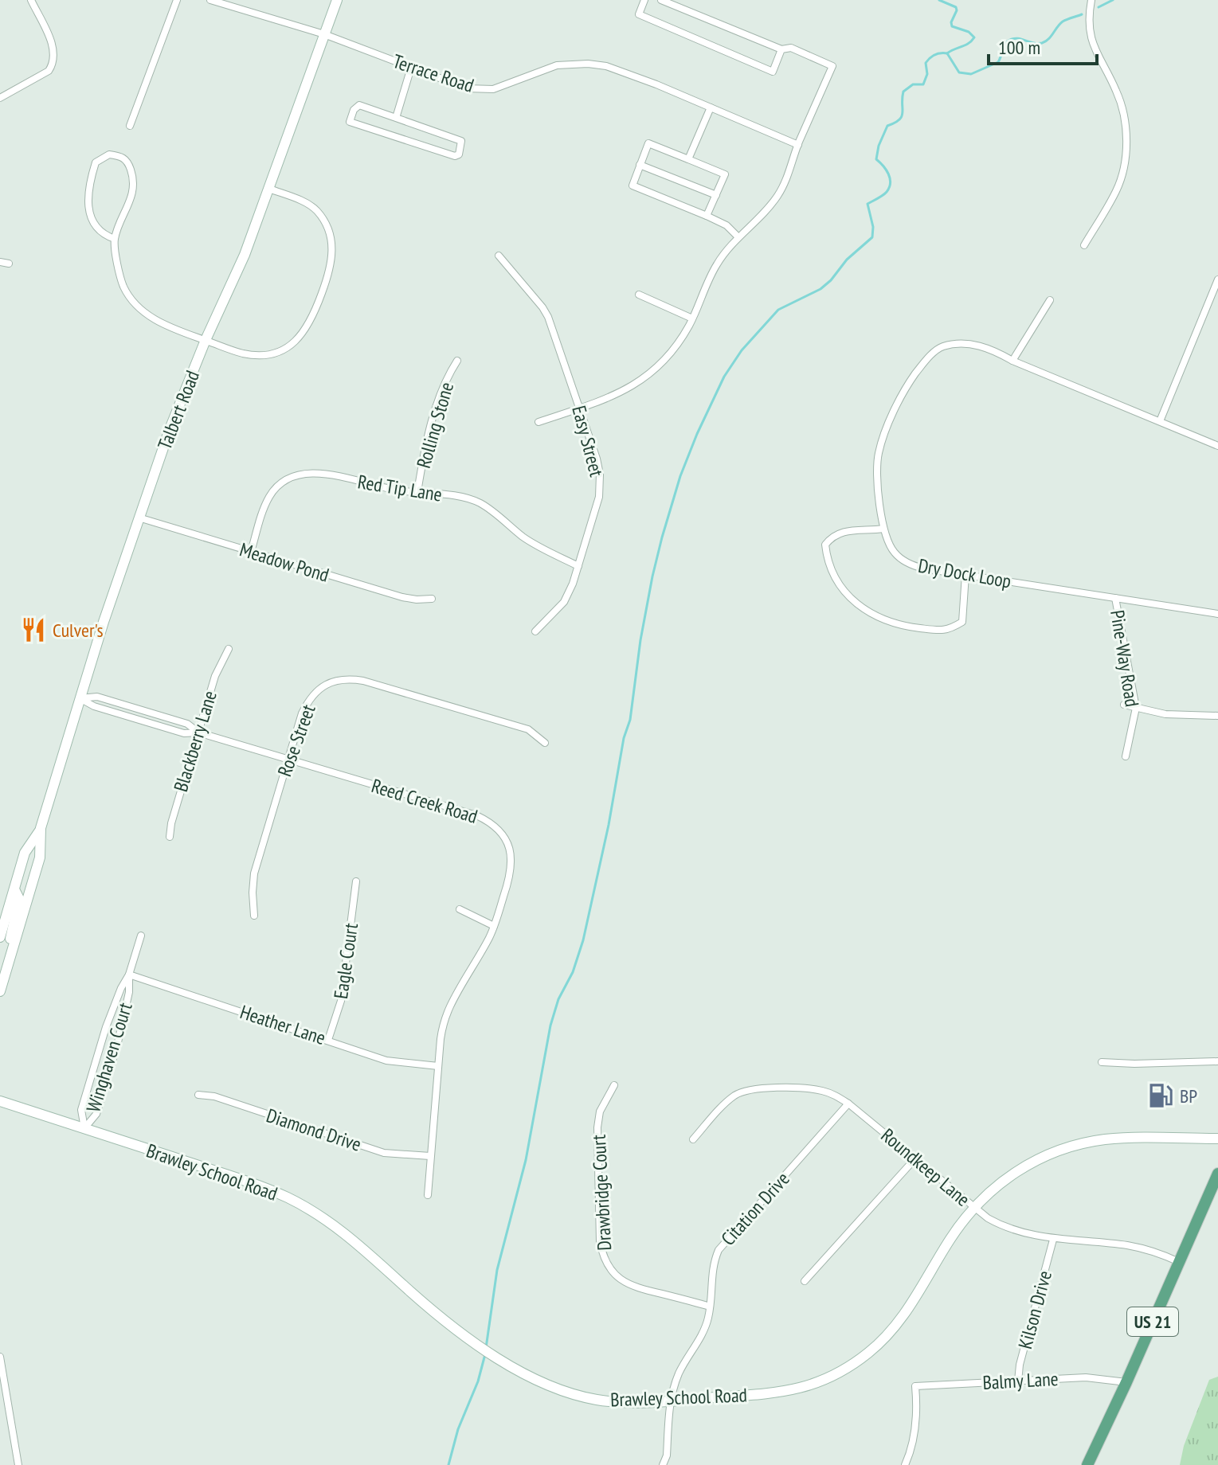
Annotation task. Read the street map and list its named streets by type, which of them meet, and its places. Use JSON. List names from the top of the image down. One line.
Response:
{"streets":{"main road":["Talbert Road","Brawley School Road","US 21"],"street":["Terrace Road","Rolling Stone","Easy Street","Red Tip Lane","Meadow Pond","Dry Dock Loop","Pine-Way Road","Rose Street","Blackberry Lane","Reed Creek Road","Eagle Court","Heather Lane","Winghaven Court","Diamond Drive","Roundkeep Lane","Drawbridge Court","Citation Drive","Kilson Drive","Balmy Lane"]},"crossings":[["Terrace Road","Talbert Road"],["Talbert Road","Meadow Pond"],["Talbert Road","Reed Creek Road"],["Rolling Stone","Red Tip Lane"],["Easy Street","Red Tip Lane"],["Red Tip Lane","Meadow Pond"],["Dry Dock Loop","Pine-Way Road"],["Rose Street","Reed Creek Road"],["Blackberry Lane","Reed Creek Road"],["Reed Creek Road","Heather Lane"],["Reed Creek Road","Diamond Drive"],["Eagle Court","Heather Lane"],["Heather Lane","Winghaven Court"],["Winghaven Court","Brawley School Road"],["Roundkeep Lane","Brawley School Road"],["Roundkeep Lane","Citation Drive"],["Roundkeep Lane","Kilson Drive"],["Roundkeep Lane","US 21"],["Brawley School Road","Citation Drive"],["Drawbridge Court","Citation Drive"],["Kilson Drive","Balmy Lane"],["US 21","Balmy Lane"]],"places":{"restaurant":["Culver's"],"fuel station":["BP"]},"scale_bar":"100 m"}
